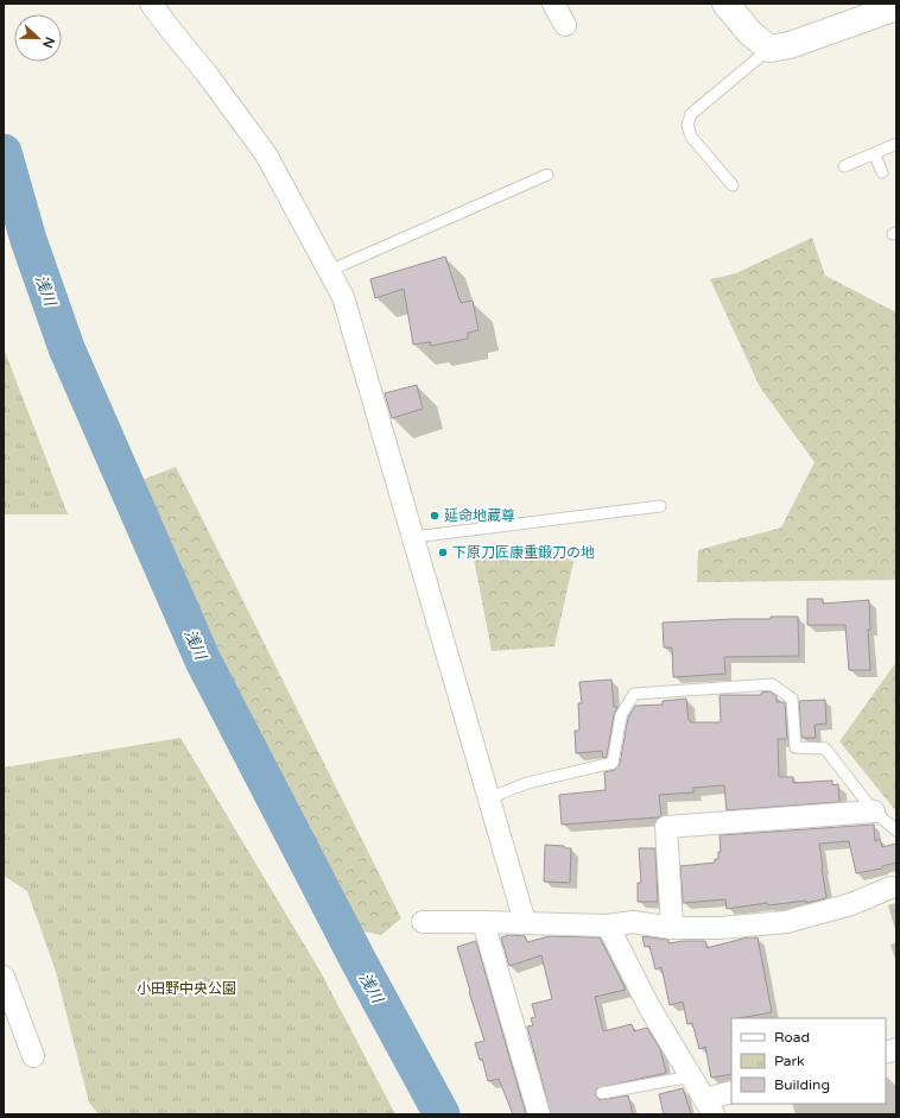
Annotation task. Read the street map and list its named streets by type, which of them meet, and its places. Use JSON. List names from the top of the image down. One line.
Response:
{"water":["浅川"],"parks":["小田野中央公園"],"places":["延命地蔵尊","下原刀匠康重鍛刀の地"],"legend":["Road","Park","Building"],"north":"right"}
